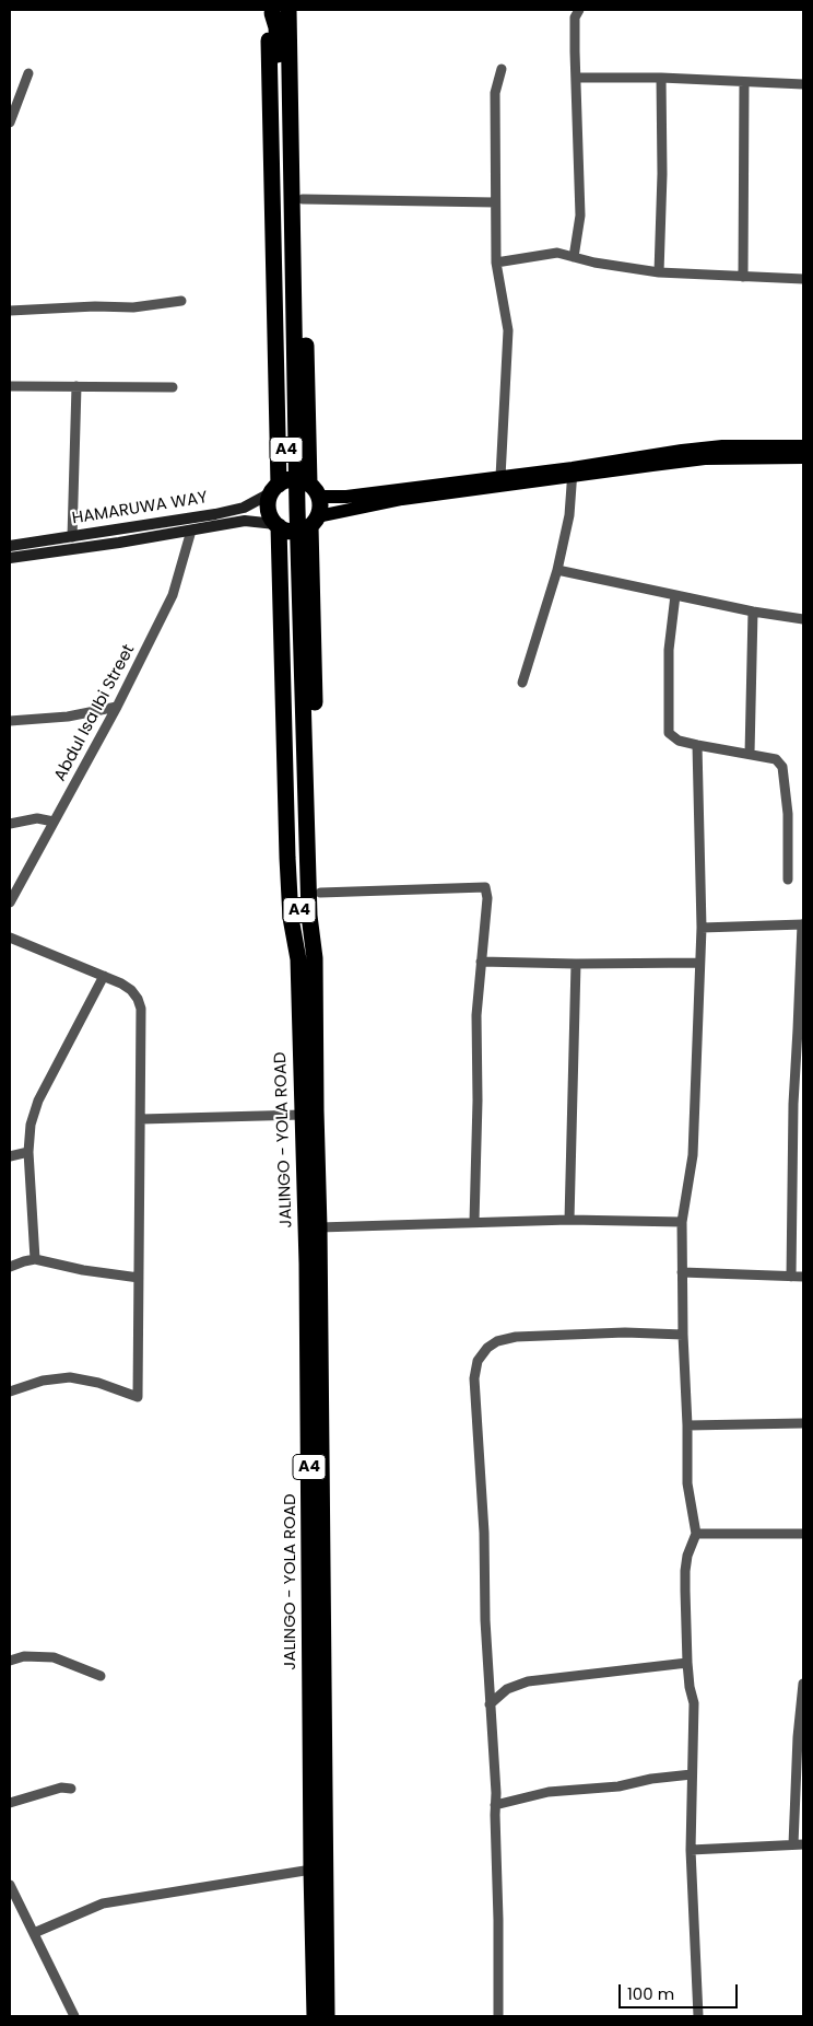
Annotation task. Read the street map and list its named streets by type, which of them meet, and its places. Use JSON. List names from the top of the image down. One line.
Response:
{"streets":{"highway":["A4","JALINGO - YOLA ROAD"],"main road":["HAMARUWA WAY"],"street":["Abdul Isa Ibi Street"]},"crossings":[["A4","HAMARUWA WAY"],["A4","JALINGO - YOLA ROAD"],["HAMARUWA WAY","JALINGO - YOLA ROAD"]],"scale_bar":"100 m"}
